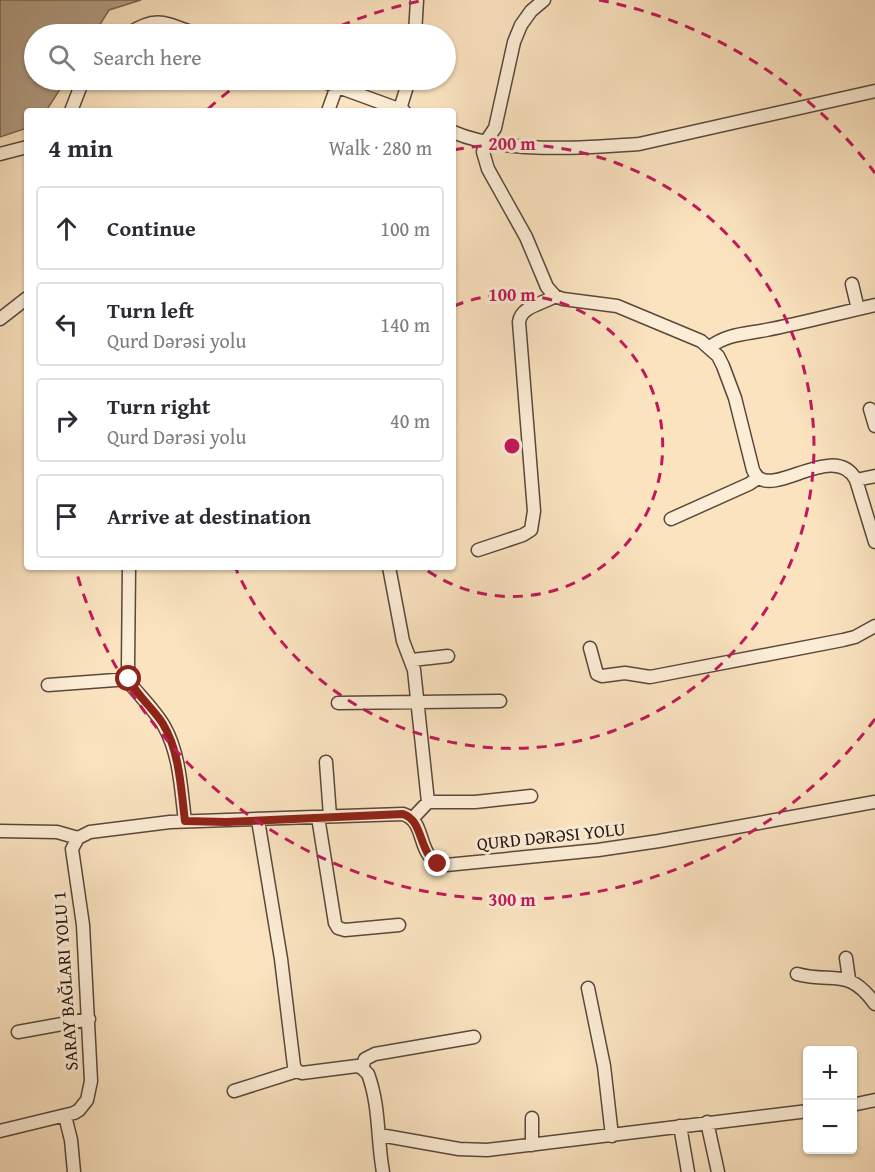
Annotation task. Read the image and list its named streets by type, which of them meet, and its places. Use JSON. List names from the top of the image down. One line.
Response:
{"streets":{"street":["QURD DƏRƏSI YOLU"]},"page":{"search":"Search here","heading":["4 min","Walk · 280 m"],"list":[["Continue","100 m"],["Turn left","Qurd Dərəsi yolu","140 m"],["Turn right","Qurd Dərəsi yolu","40 m"],"Arrive at destination"],"map_buttons":["+","−"]},"rings":["200 m","100 m","300 m"]}
